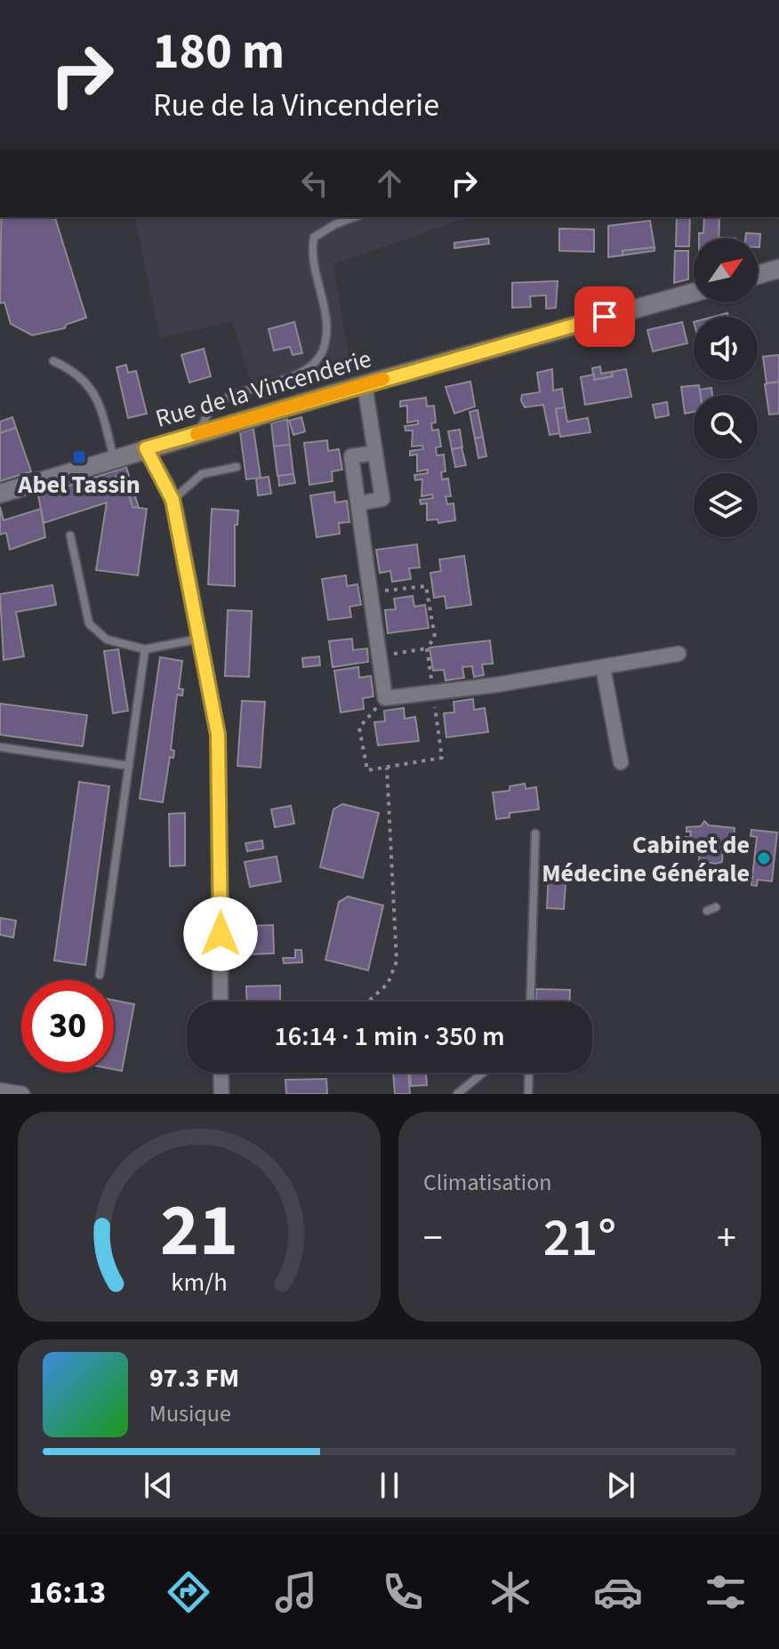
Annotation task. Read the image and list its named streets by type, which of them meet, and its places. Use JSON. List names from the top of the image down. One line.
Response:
{"streets":{"main road":["Rue de la Vincenderie"]},"places":{"transit":["Abel Tassin"],"other":["Cabinet de Médecine Générale"]},"north":"top right","page":{"turn":["180 m","Rue de la Vincenderie"],"limit":"30","trip":"16:14 · 1 min · 350 m","tile":"Climatisation","heat":["−","21°","+"],"song":["97.3 FM","Musique"],"tabs":"16:13","gauge":["21","km/h"]}}
